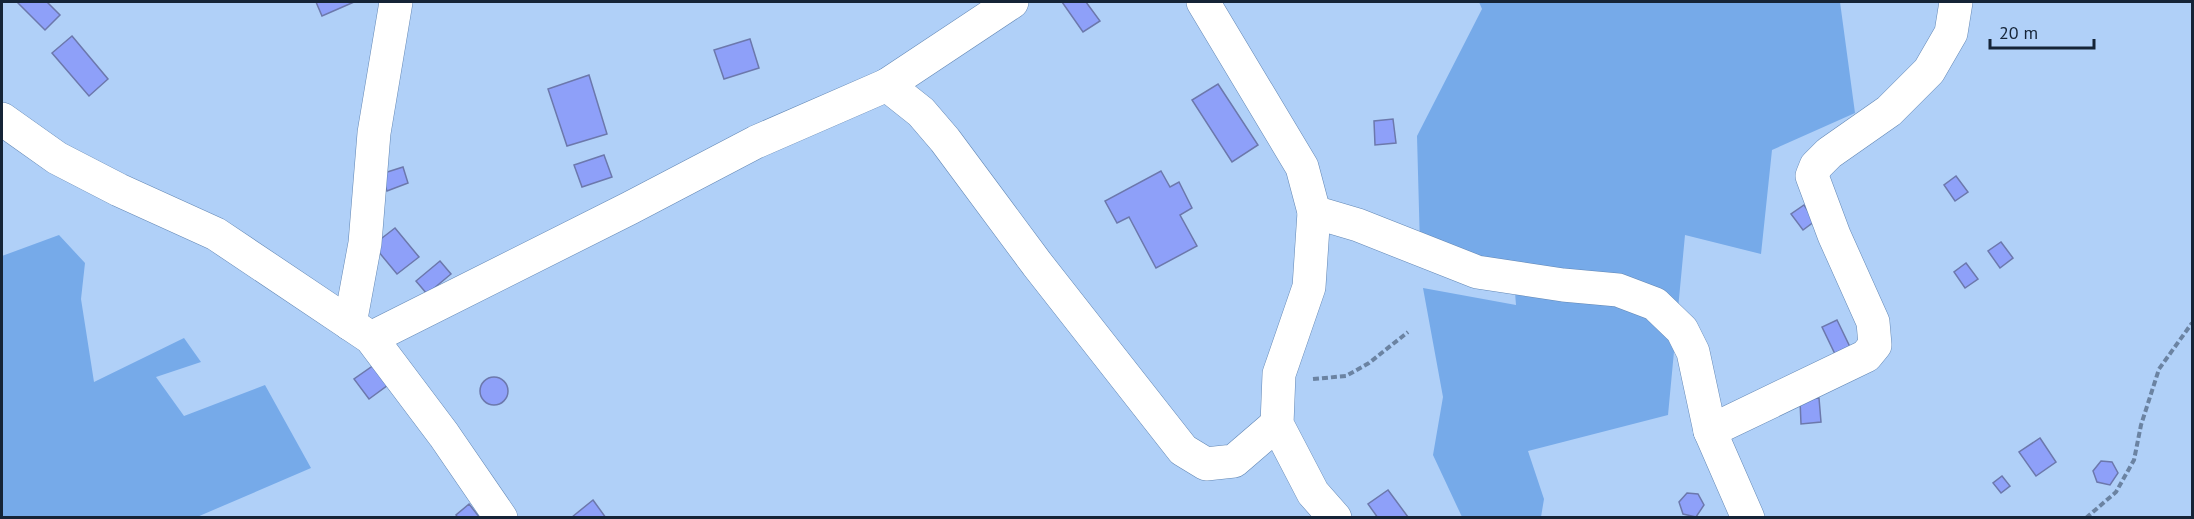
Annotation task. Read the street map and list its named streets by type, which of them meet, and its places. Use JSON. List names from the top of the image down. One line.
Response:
{"scale_bar":"20 m"}
